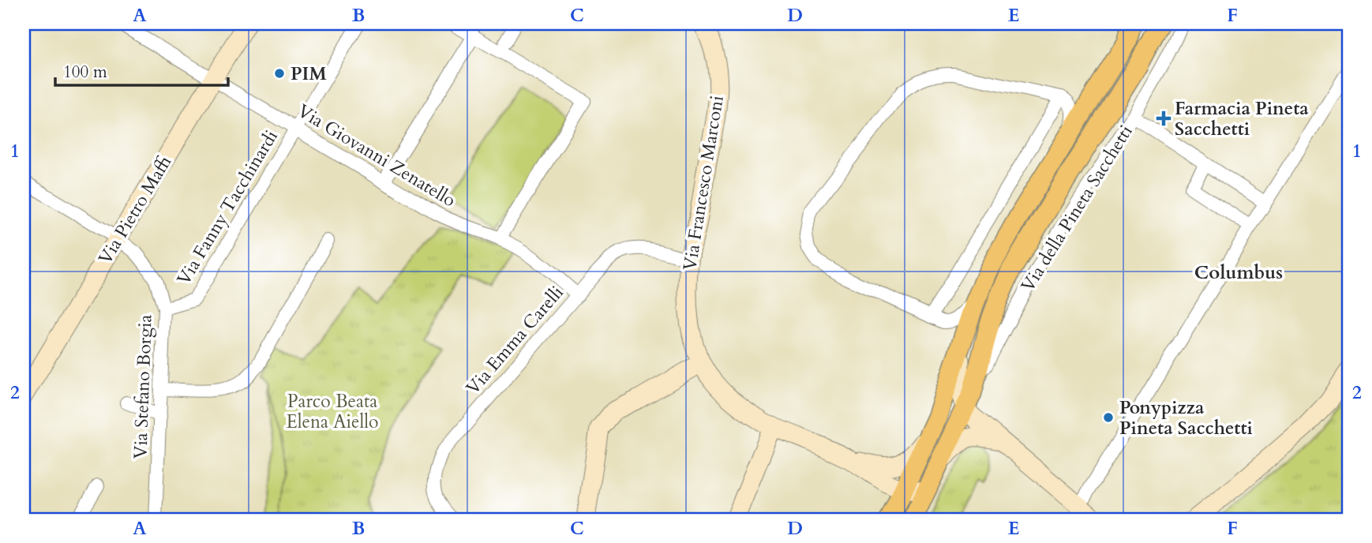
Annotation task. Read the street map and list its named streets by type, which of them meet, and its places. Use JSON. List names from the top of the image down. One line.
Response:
{"streets":{"main road":["Via della Pineta Sacchetti"],"street":["Via Giovanni Zenatello","Via Francesco Marconi","Via Fanny Tacchinardi","Via Pietro Maffi","Via Emma Carelli","Via Stefano Borgia"]},"crossings":[["Via Giovanni Zenatello","Via Fanny Tacchinardi"],["Via Giovanni Zenatello","Via Pietro Maffi"],["Via Giovanni Zenatello","Via Emma Carelli"],["Via Francesco Marconi","Via Emma Carelli"],["Via Fanny Tacchinardi","Via Stefano Borgia"],["Via Pietro Maffi","Via Stefano Borgia"]],"districts":["Columbus"],"parks":["Parco Beata Elena Aiello"],"places":{"other":["PIM","Ponypizza Pineta Sacchetti"],"health":["Farmacia Pineta Sacchetti"]},"scale_bar":"100 m","grid":{"columns":["A","B","C","D","E","F"],"rows":["1","2"]}}
